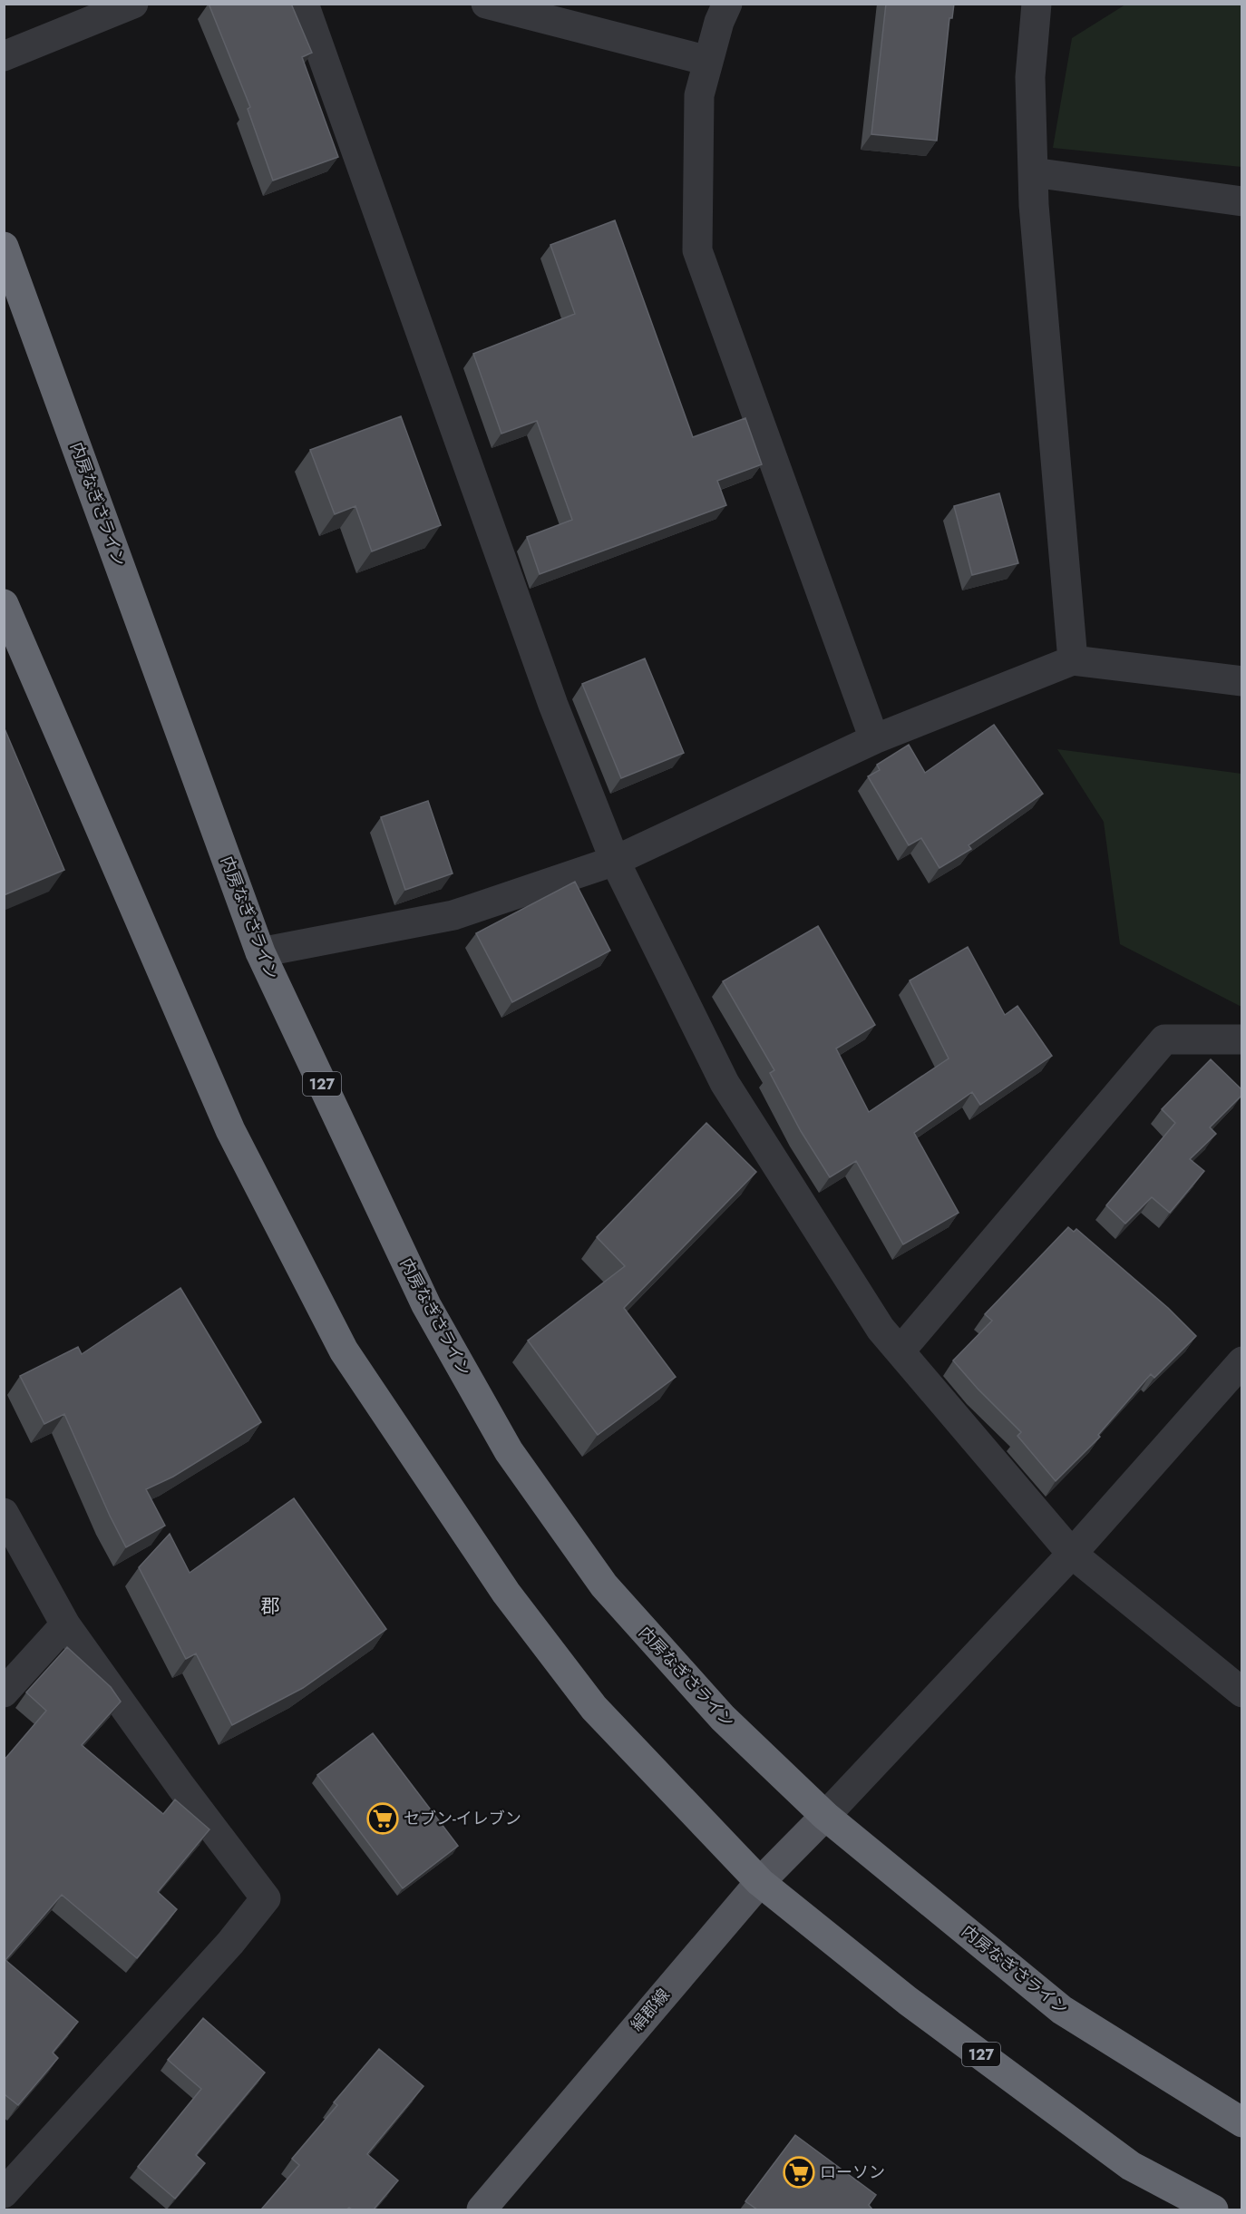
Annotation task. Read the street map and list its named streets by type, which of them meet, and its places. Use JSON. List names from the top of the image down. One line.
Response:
{"streets":{"highway":["内房なぎさライン","127"],"main road":["絹郡線"]},"crossings":[["内房なぎさライン","絹郡線"],["127","絹郡線"]],"districts":["郡"],"places":{"supermarket":["セブン-イレブン","ローソン"]}}
